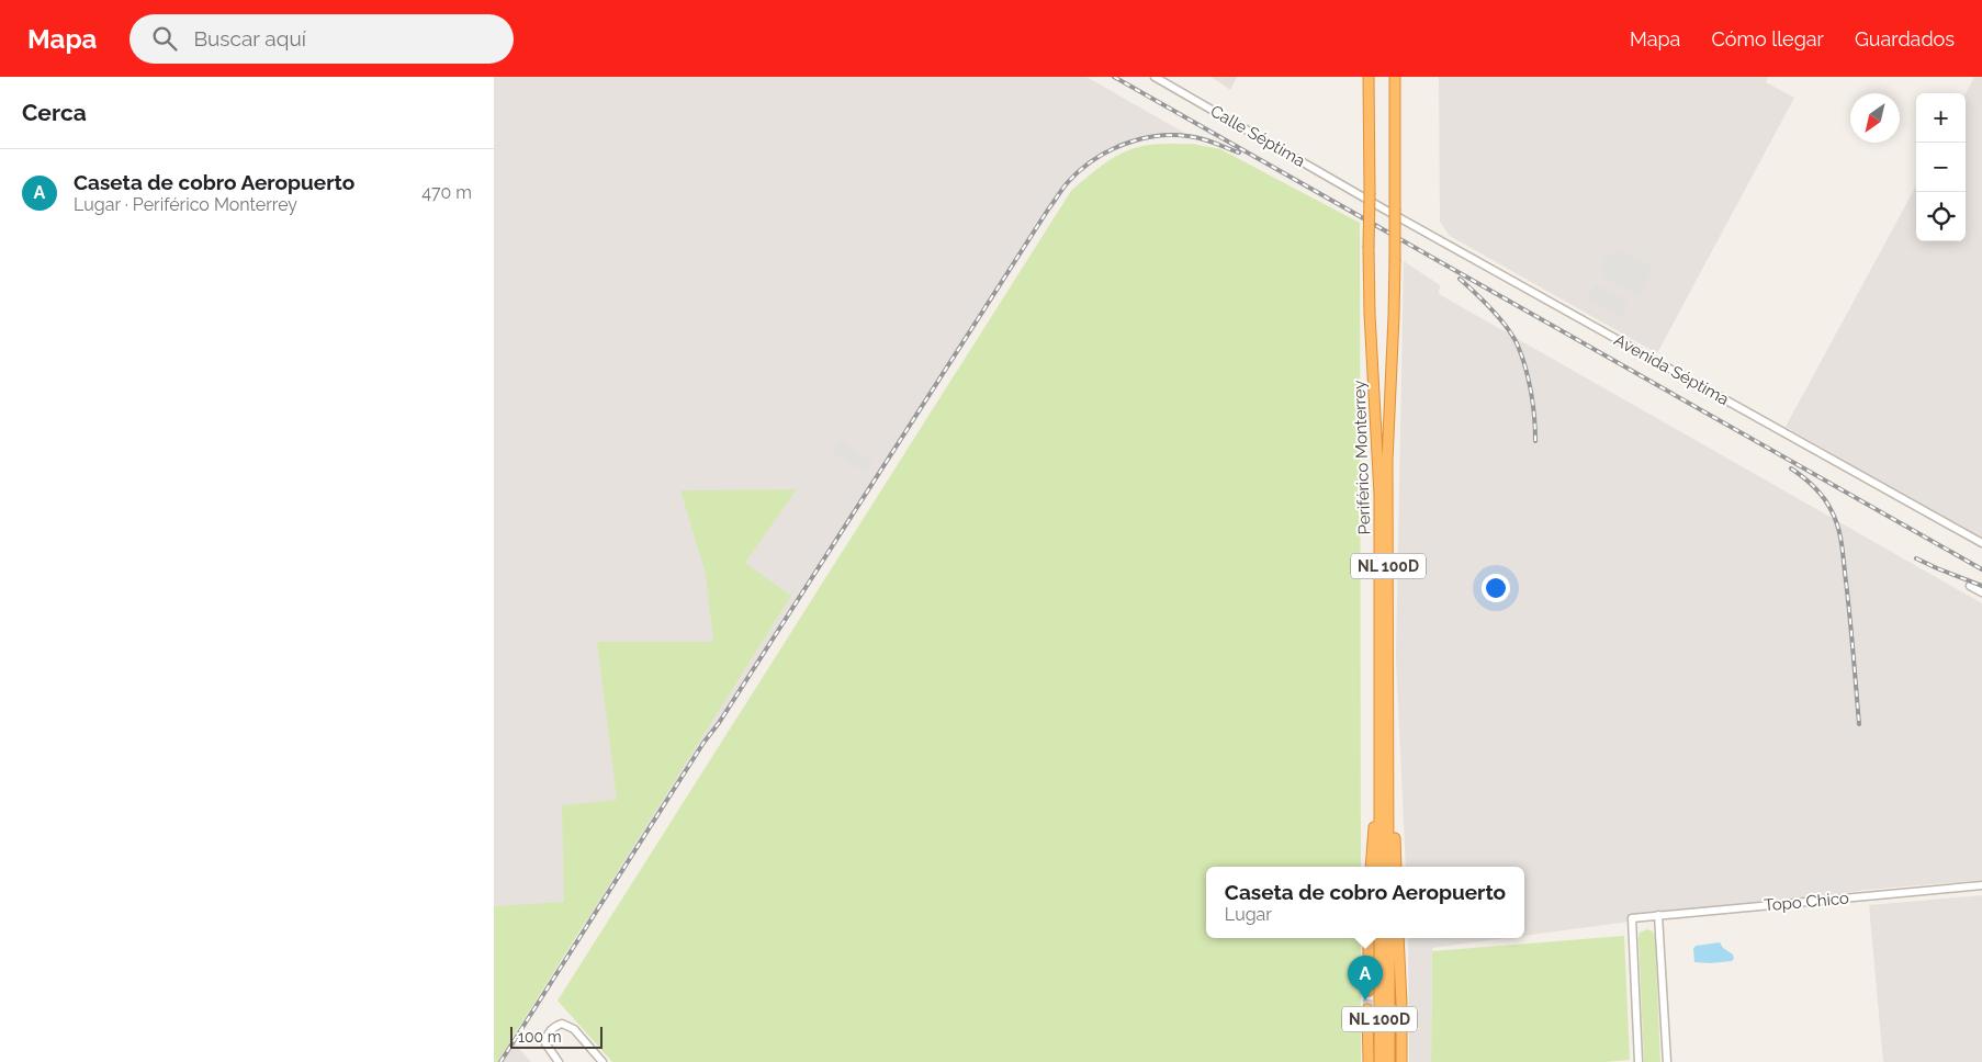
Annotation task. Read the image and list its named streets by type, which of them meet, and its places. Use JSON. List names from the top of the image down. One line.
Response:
{"streets":{"highway":["Periférico Monterrey","NL 100D"],"street":["Calle Séptima","Avenida Séptima","Topo Chico"]},"crossings":[["Calle Séptima","Avenida Séptima"],["Calle Séptima","Periférico Monterrey"],["Avenida Séptima","Periférico Monterrey"]],"scale_bar":"100 m","north":"bottom left","page":{"header":"Mapa","search":"Buscar aquí","nav":["Mapa","Cómo llegar","Guardados"],"heading":"Cerca","map_buttons":["+","−"],"list":[{"mark":"A","name":"Caseta de cobro Aeropuerto","note":"Lugar · Periférico Monterrey","value":"470 m"}],"popup":["Caseta de cobro Aeropuerto","Lugar"],"pins":"A","scale":"100 m"}}
